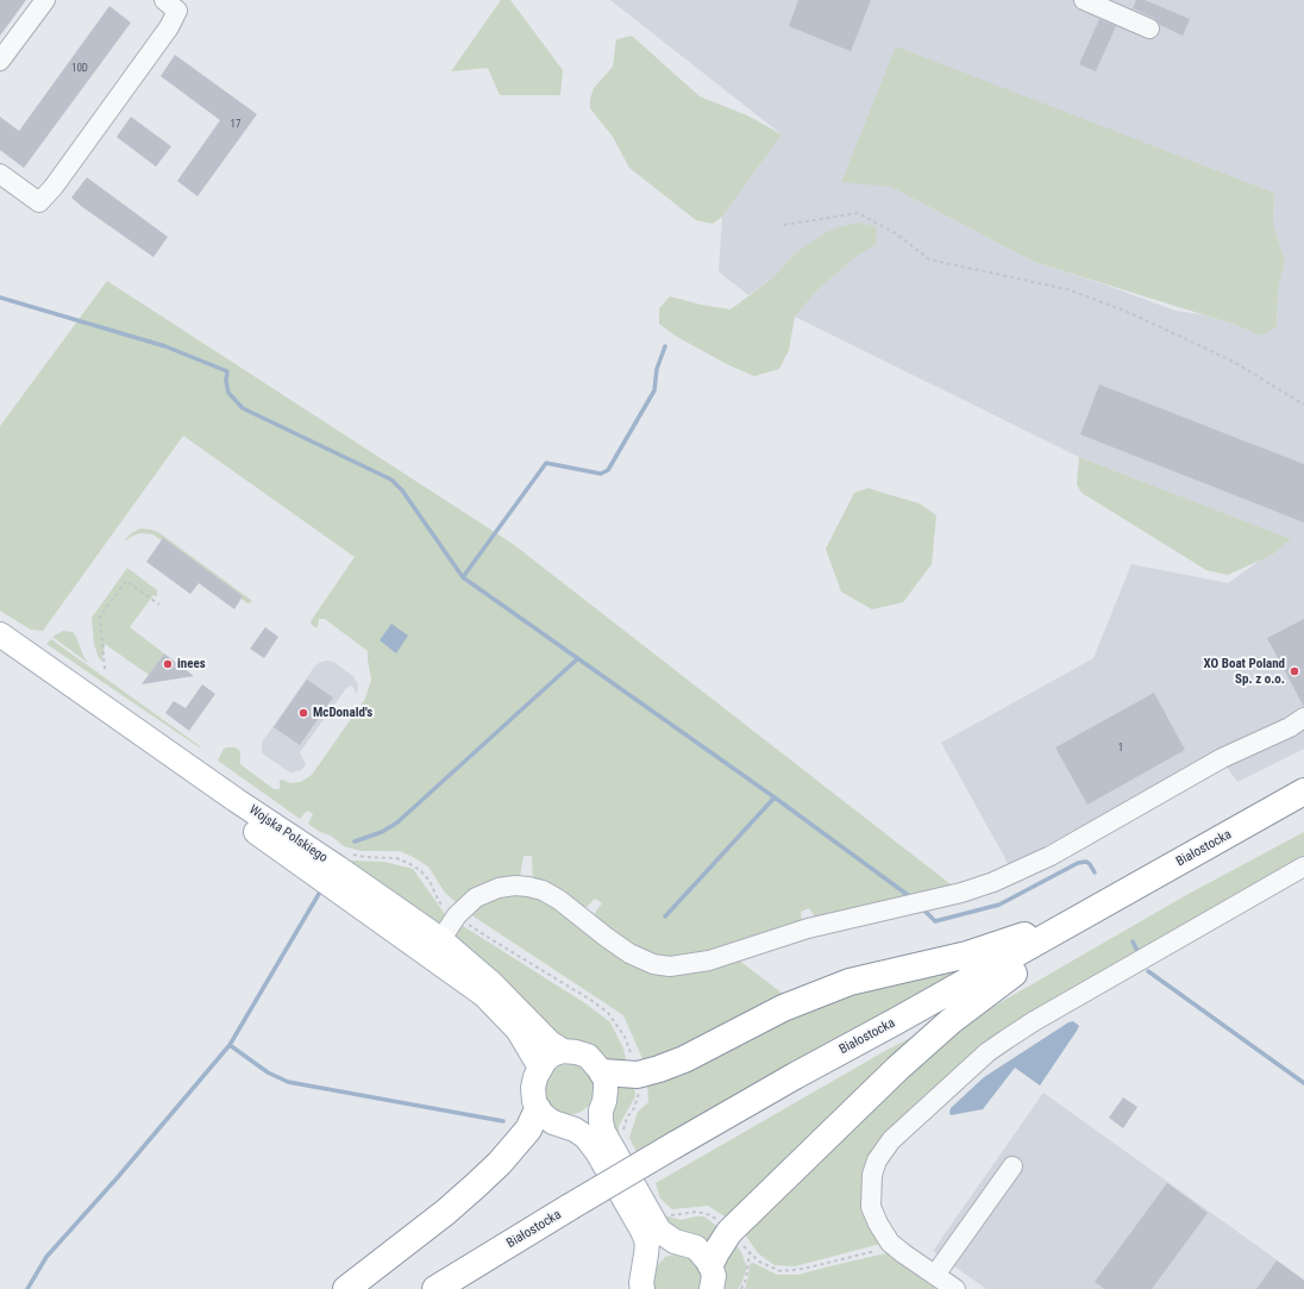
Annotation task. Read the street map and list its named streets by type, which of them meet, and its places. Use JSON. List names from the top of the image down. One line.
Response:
{"streets":{"highway":["Białostocka"],"main road":["Wojska Polskiego"]},"places":["inees","XO Boat Poland Sp. z o.o.","McDonald's"],"house_numbers":["10D","17","1"]}
